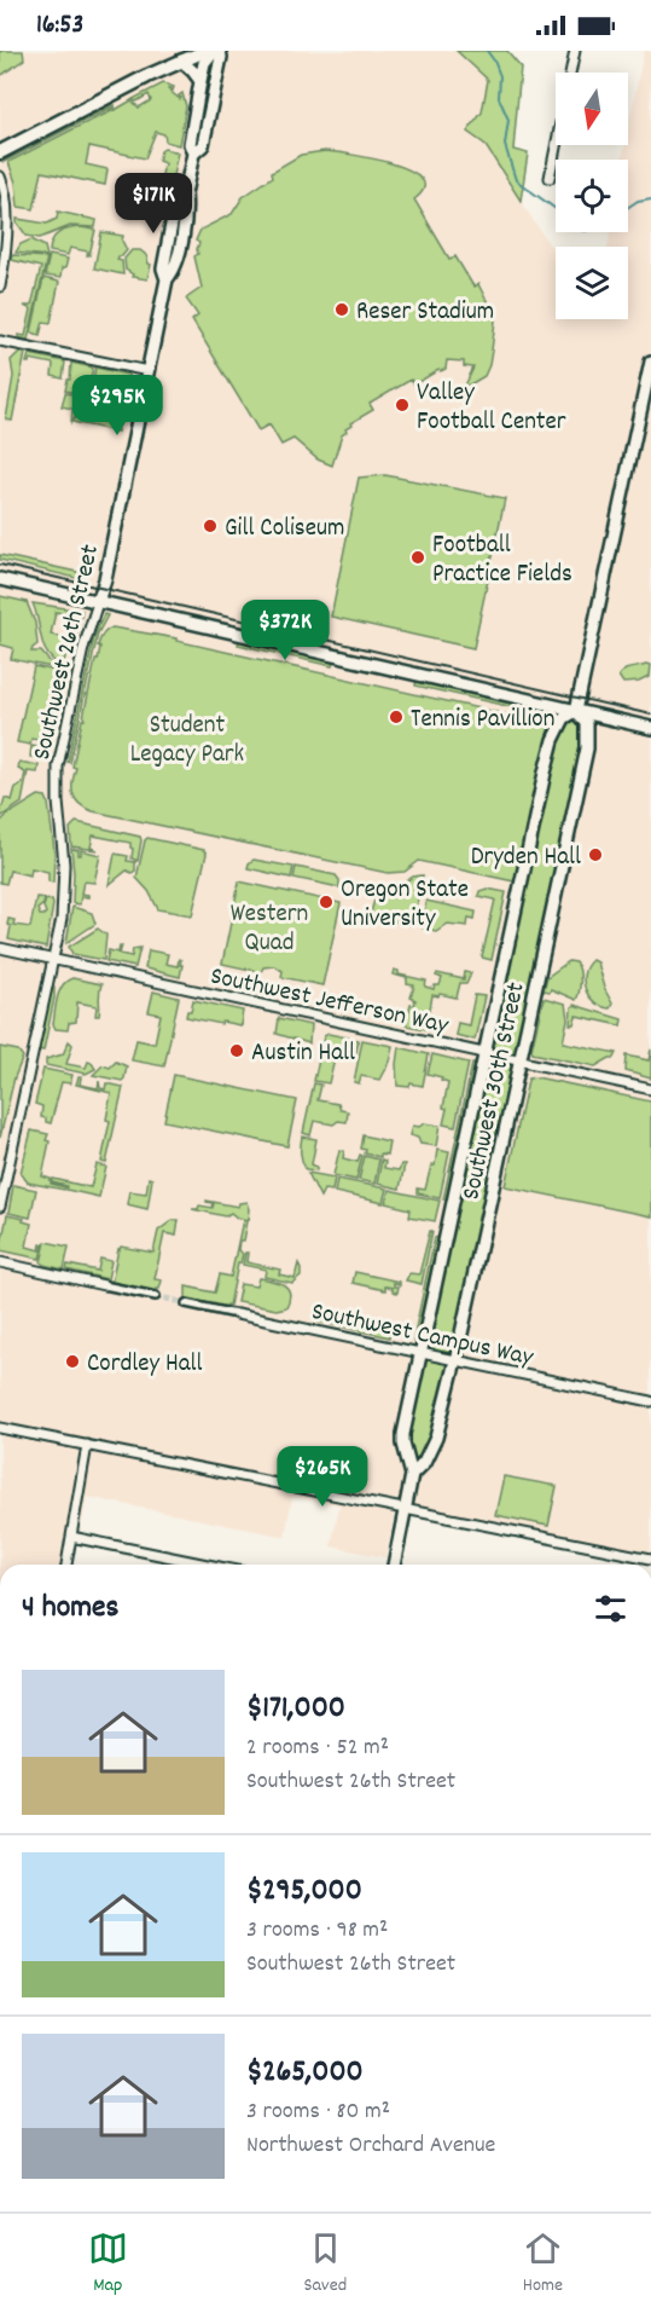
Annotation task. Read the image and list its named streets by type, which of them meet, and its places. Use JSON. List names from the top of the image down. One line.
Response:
{"streets":{"street":["Southwest 26th Street","Southwest Jefferson Way","Southwest 30th Street","Southwest Campus Way"]},"crossings":[["Southwest 26th Street","Southwest Jefferson Way"],["Southwest Jefferson Way","Southwest 30th Street"],["Southwest 30th Street","Southwest Campus Way"]],"parks":["Student Legacy Park","Western Quad"],"places":["Reser Stadium","Valley Football Center","Gill Coliseum","Football Practice Fields","Tennis Pavillion","Dryden Hall","Oregon State University","Austin Hall","Cordley Hall"],"north":"bottom","page":{"status":"16:53","price":["$171K","$295K","$372K","$265K"],"heading":"4 homes","list":[{"name":"$171,000","note":"2 rooms · 52 m² · Southwest 26th Street"},{"name":"$295,000","note":"3 rooms · 98 m² · Southwest 26th Street"},{"name":"$265,000","note":"3 rooms · 80 m² · Northwest Orchard Avenue"}],"tabs":["Map","Saved","Home"]}}
